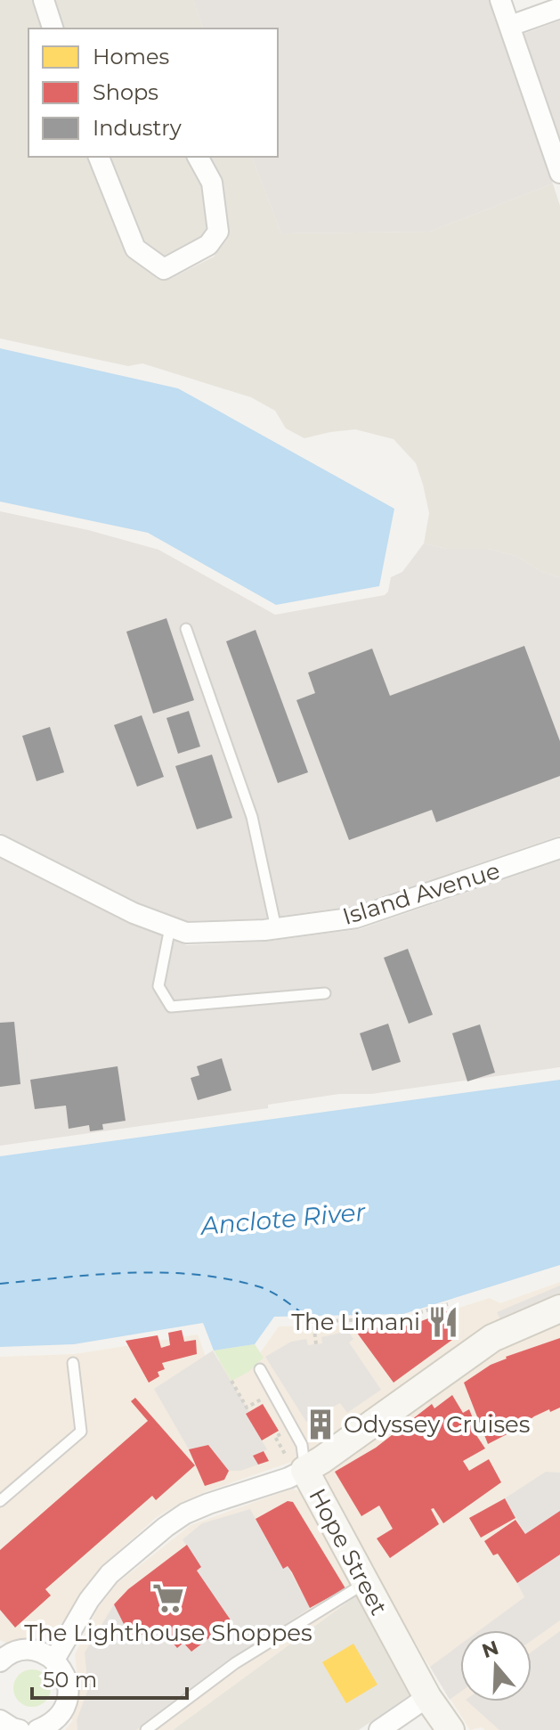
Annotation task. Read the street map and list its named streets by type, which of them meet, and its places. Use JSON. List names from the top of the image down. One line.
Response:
{"streets":{"street":["Island Avenue","Hope Street"]},"water":["Anclote River"],"places":{"restaurant":["The Limani"],"building":["Odyssey Cruises"],"supermarket":["The Lighthouse Shoppes"]},"legend":["Homes","Shops","Industry"],"scale_bar":"50 m","north":"top"}
